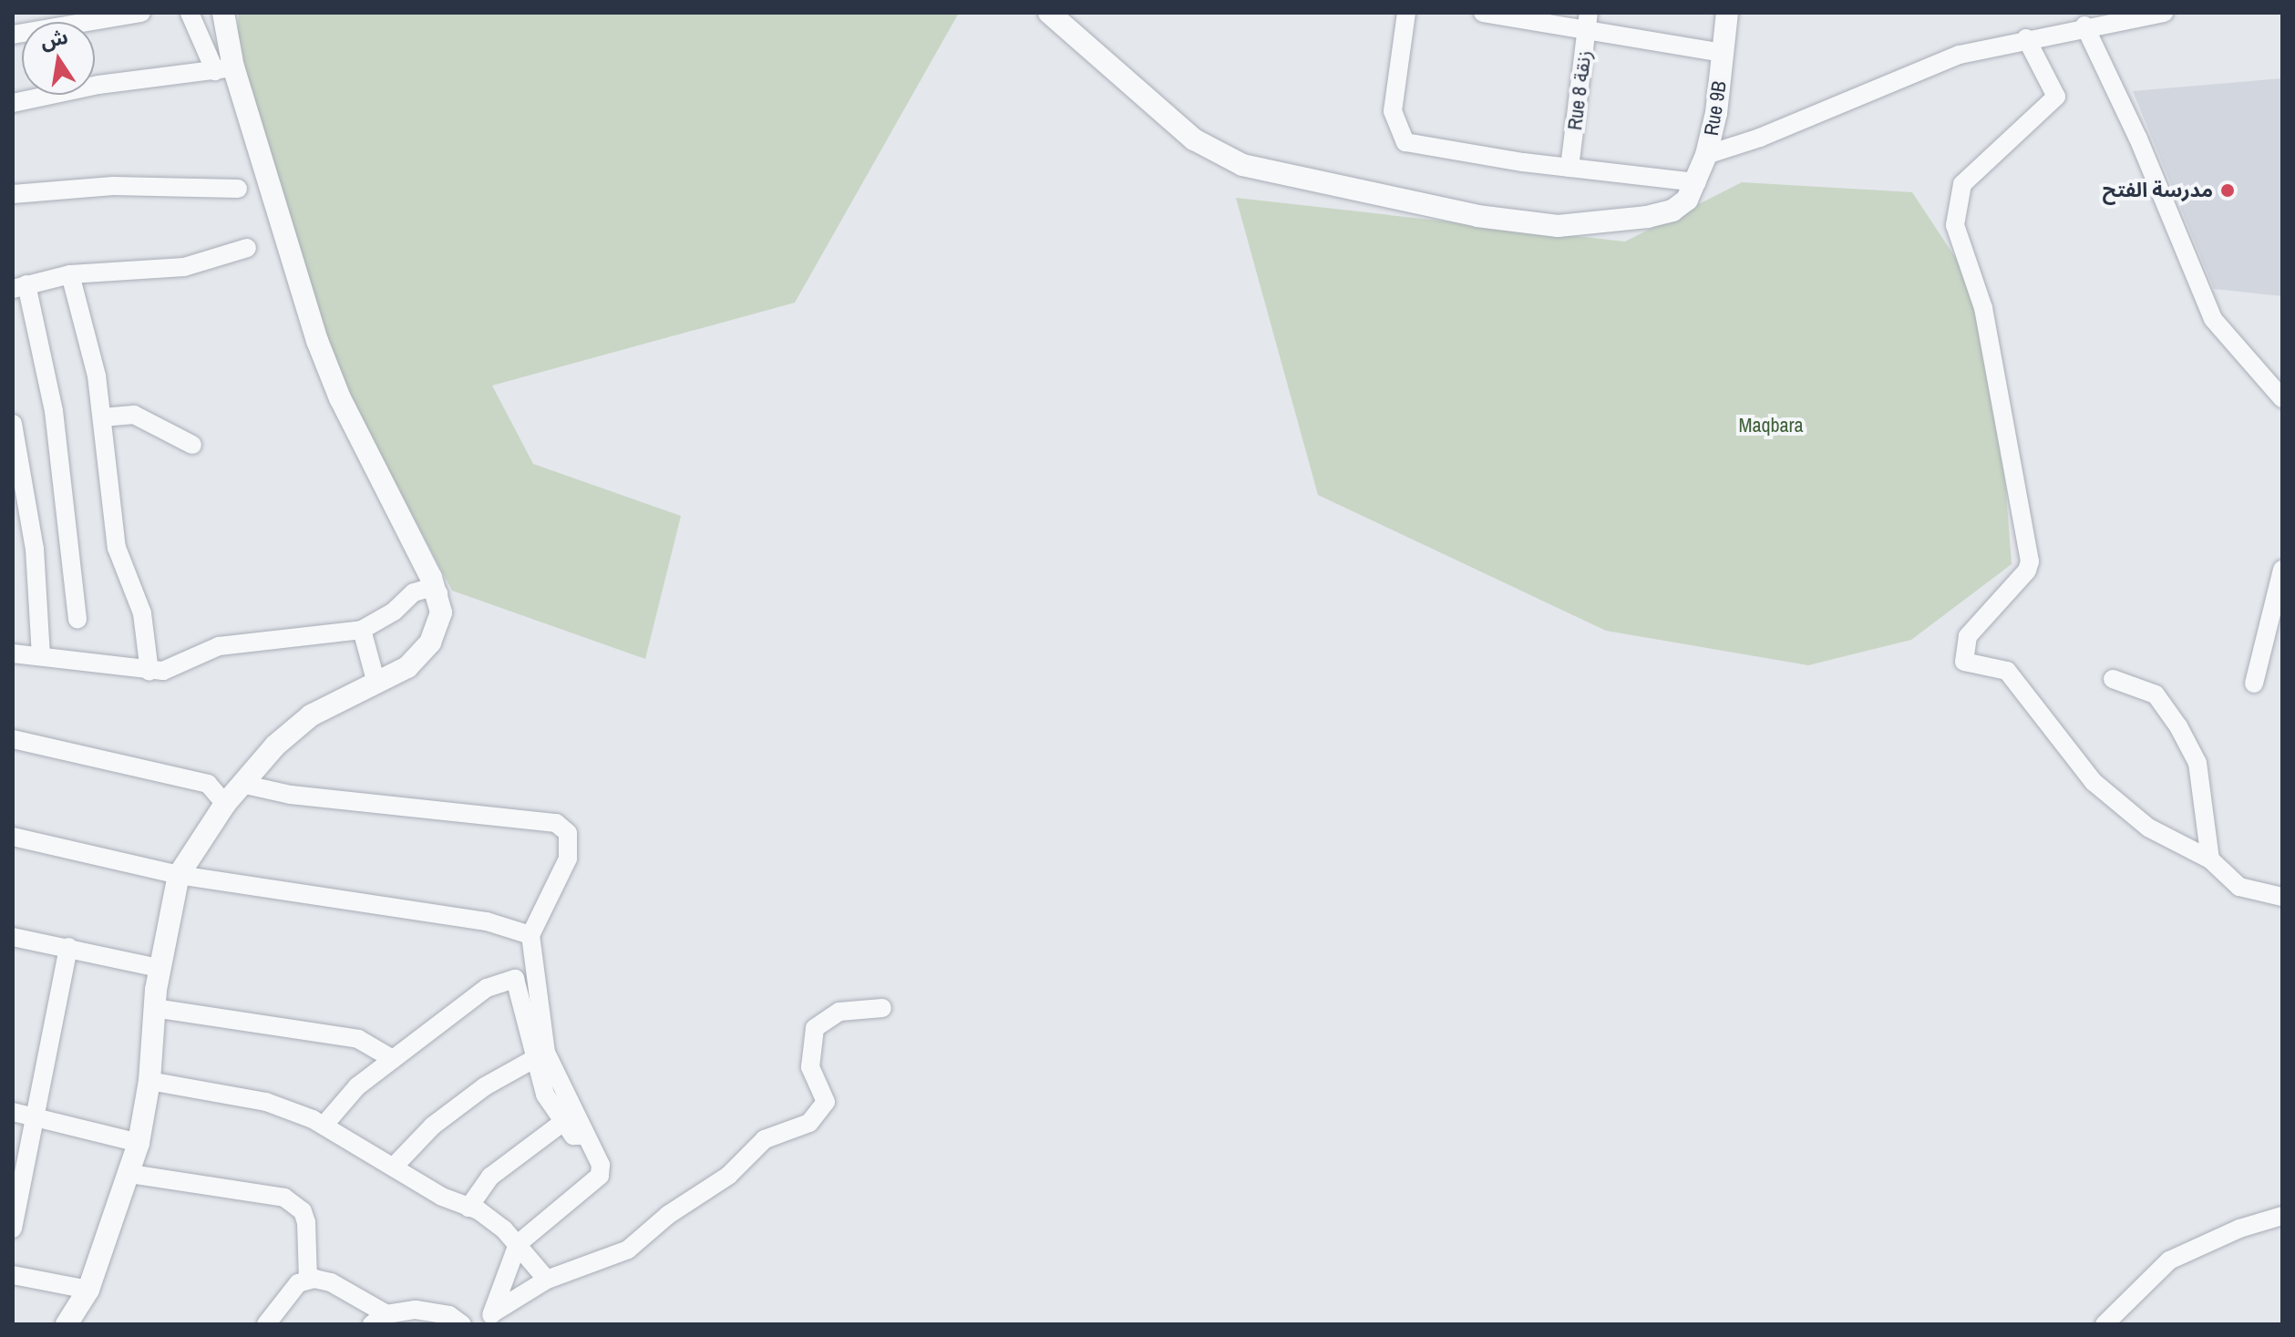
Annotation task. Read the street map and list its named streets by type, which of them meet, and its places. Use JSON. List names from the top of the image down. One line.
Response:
{"streets":{"street":["Rue 8 زنقة","Rue 9B"]},"parks":["Maqbara"],"places":["مدرسة الفتح"],"north":"top"}
